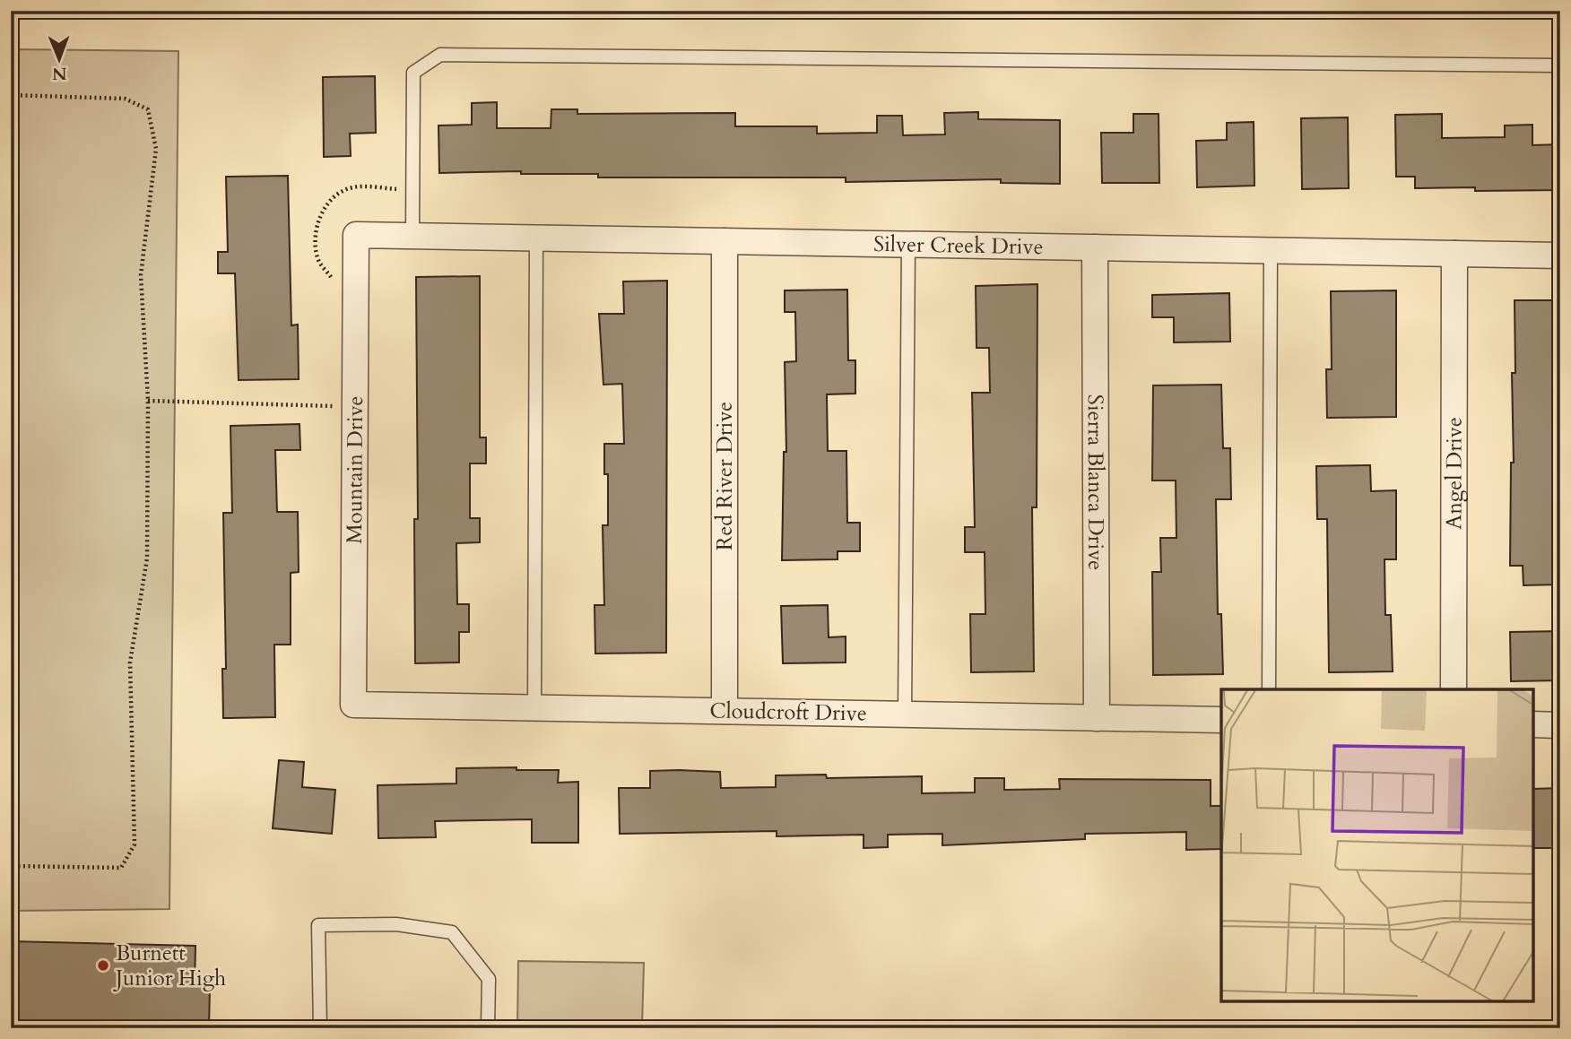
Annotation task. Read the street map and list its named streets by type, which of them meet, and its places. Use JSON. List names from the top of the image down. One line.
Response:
{"streets":{"street":["Silver Creek Drive","Mountain Drive","Angel Drive","Red River Drive","Sierra Blanca Drive","Cloudcroft Drive"]},"crossings":[["Silver Creek Drive","Mountain Drive"],["Silver Creek Drive","Angel Drive"],["Silver Creek Drive","Red River Drive"],["Silver Creek Drive","Sierra Blanca Drive"],["Mountain Drive","Cloudcroft Drive"],["Red River Drive","Cloudcroft Drive"],["Sierra Blanca Drive","Cloudcroft Drive"]],"places":["Burnett Junior High"],"north":"bottom"}
